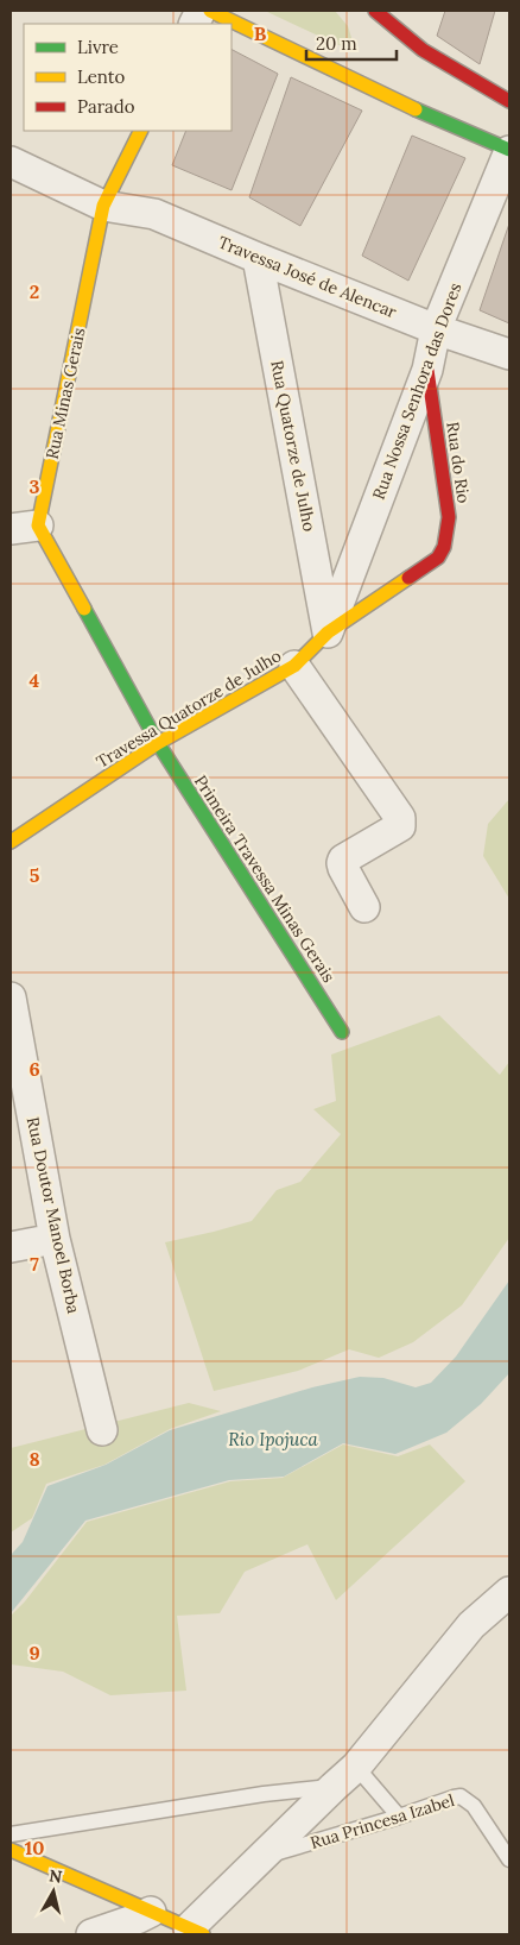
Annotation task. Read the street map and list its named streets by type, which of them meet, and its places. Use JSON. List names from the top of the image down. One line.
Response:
{"streets":{"street":["Travessa José de Alencar","Rua Nossa Senhora das Dores","Rua Minas Gerais","Rua Quatorze de Julho","Rua do Rio","Travessa Quatorze de Julho","Primeira Travessa Minas Gerais","Rua Doutor Manoel Borba"],"lane":["Rua Princesa Izabel"]},"crossings":[["Travessa José de Alencar","Rua Nossa Senhora das Dores"],["Travessa José de Alencar","Rua Minas Gerais"],["Travessa José de Alencar","Rua Quatorze de Julho"],["Rua Nossa Senhora das Dores","Rua Quatorze de Julho"],["Rua Nossa Senhora das Dores","Rua do Rio"],["Rua Nossa Senhora das Dores","Travessa Quatorze de Julho"],["Rua Minas Gerais","Travessa Quatorze de Julho"],["Rua Minas Gerais","Primeira Travessa Minas Gerais"],["Rua Quatorze de Julho","Travessa Quatorze de Julho"],["Rua do Rio","Travessa Quatorze de Julho"],["Travessa Quatorze de Julho","Primeira Travessa Minas Gerais"]],"water":["Rio Ipojuca"],"legend":["Livre","Lento","Parado"],"scale_bar":"20 m","north":"top","grid":{"columns":["B"],"rows":["2","3","4","5","6","7","8","9","10"]}}
